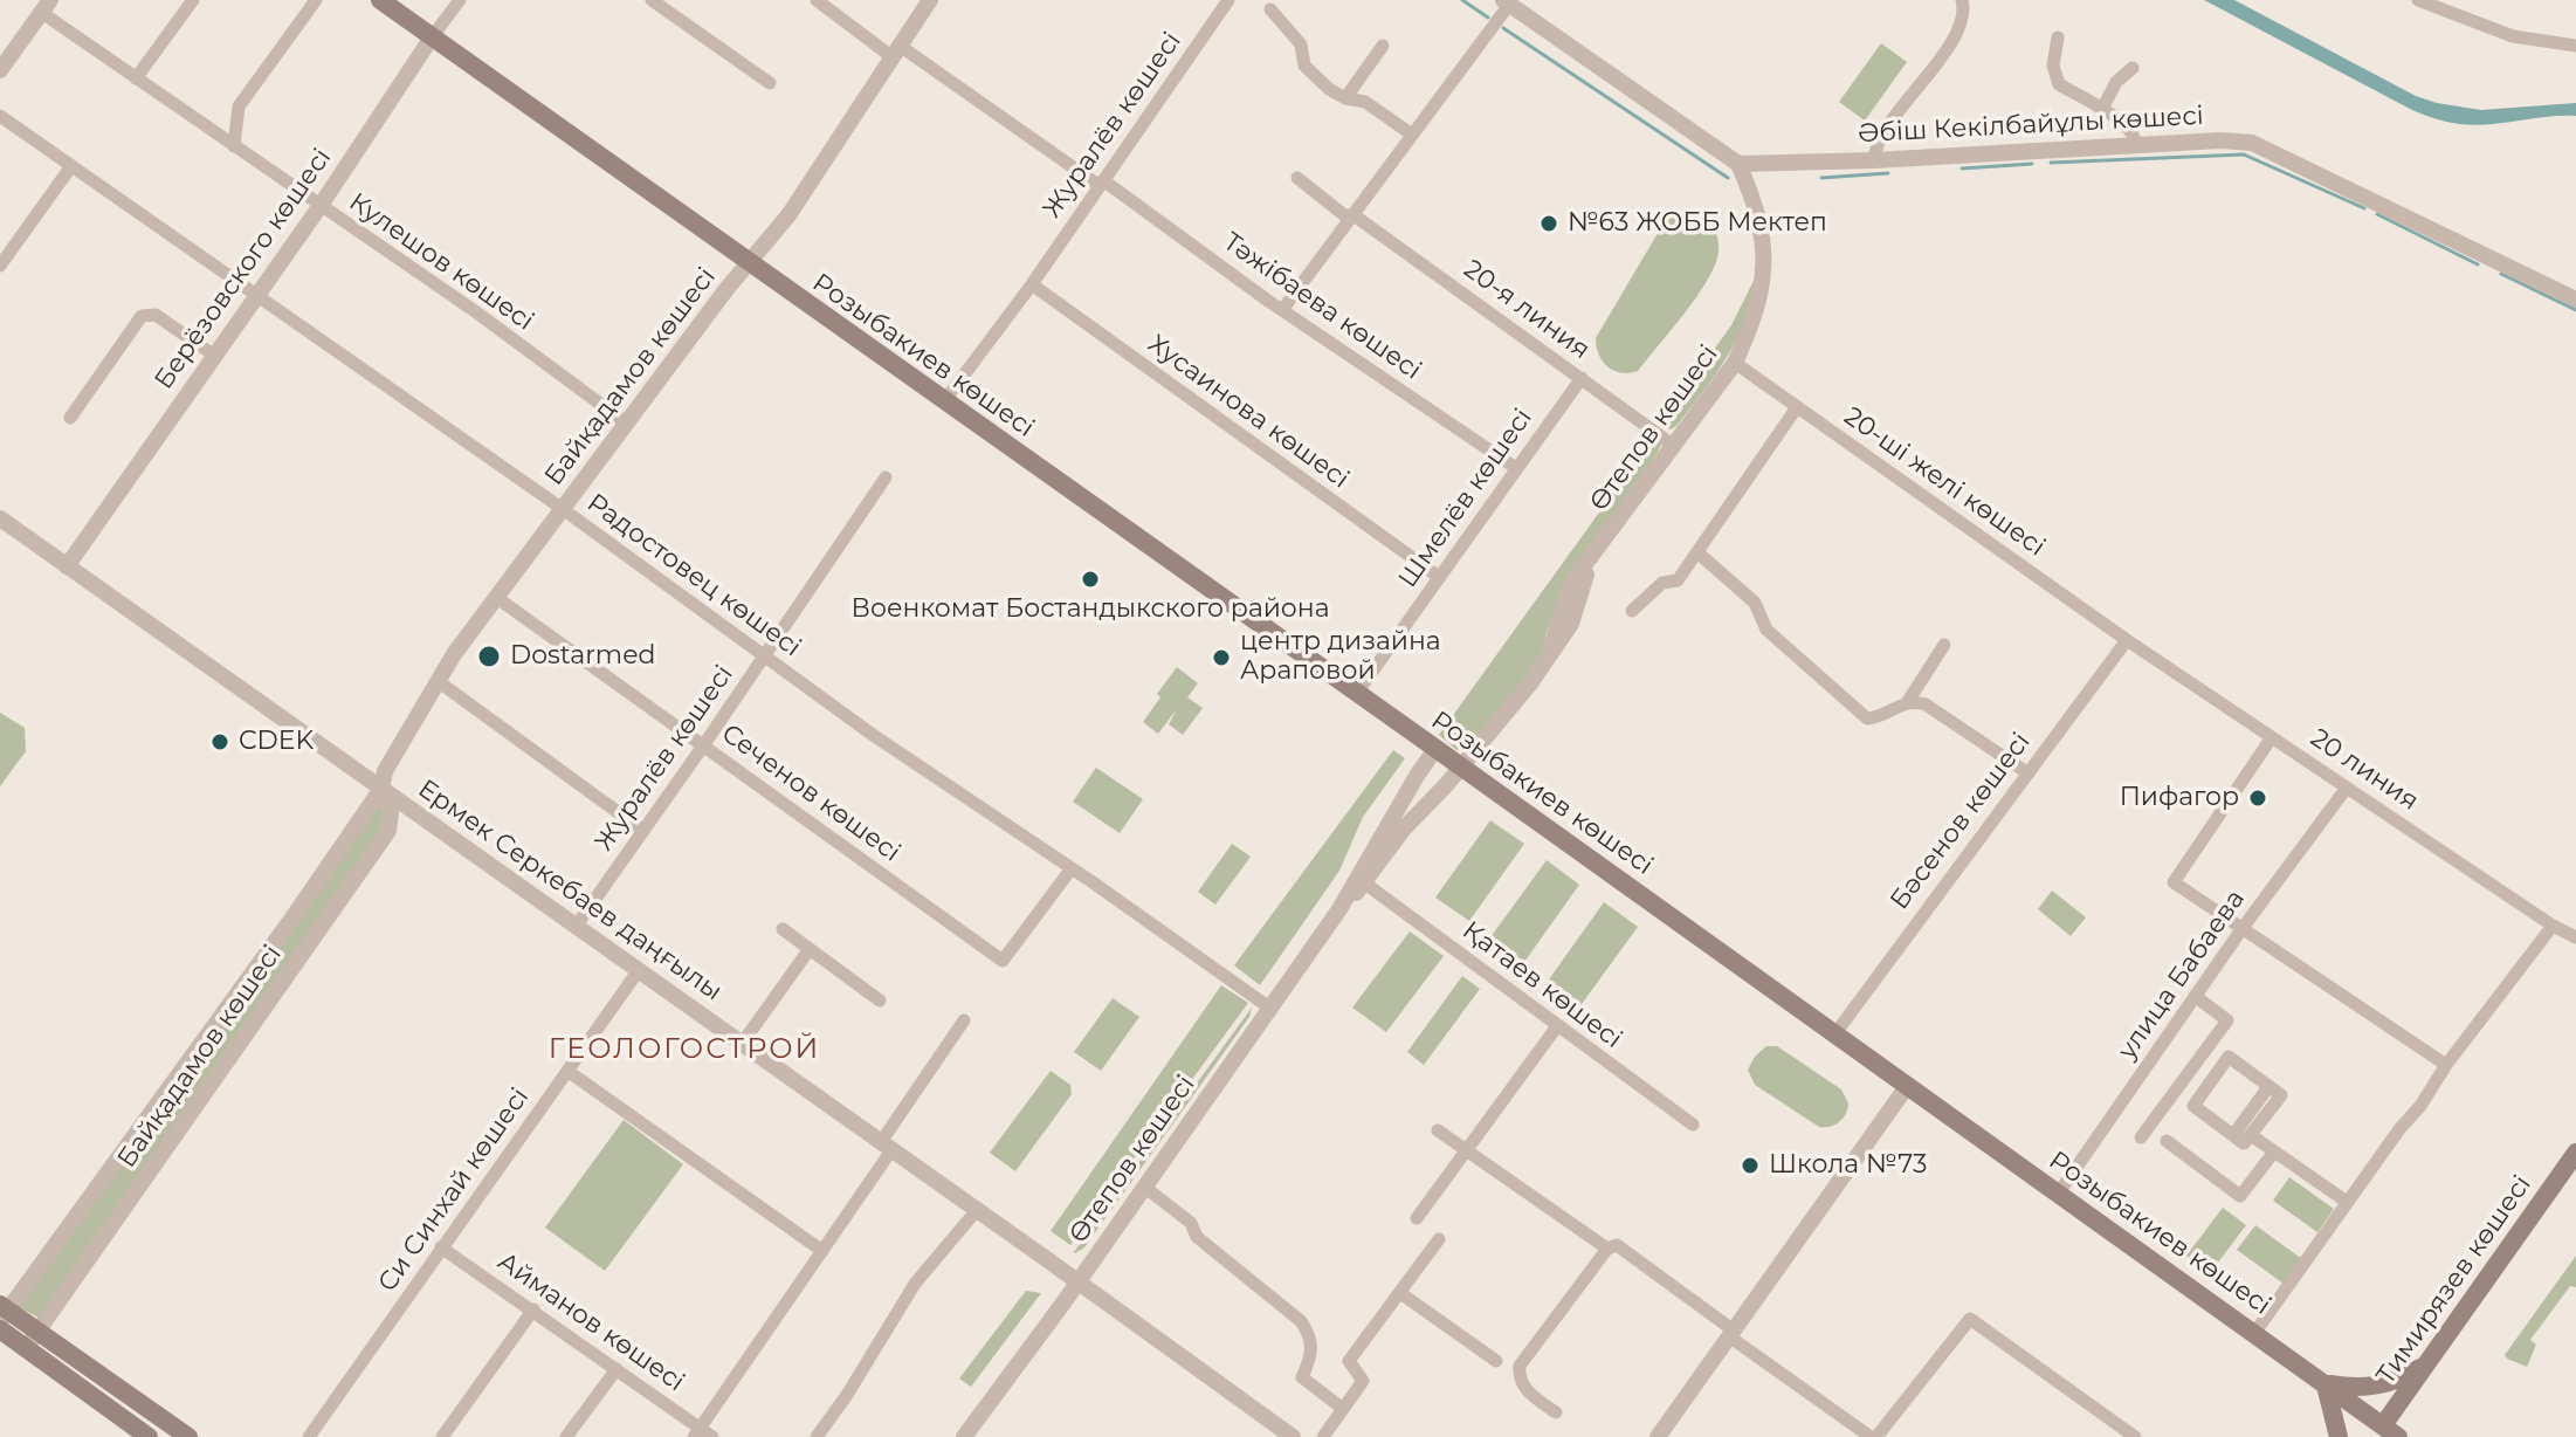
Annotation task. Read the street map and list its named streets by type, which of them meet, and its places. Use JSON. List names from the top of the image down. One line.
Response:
{"streets":{"main road":["Розыбакиев көшесі","Тимирязев көшесі"],"street":["Журалёв көшесі","Әбіш Кекілбайұлы көшесі","Кулешов көшесі","Берёзовского көшесі","Тәжібаева көшесі","20-я линия","Байқадамов көшесі","Хусаинова көшесі","Өтепов көшесі","20-ші желі көшесі","Шмелёв көшесі","Радостовец көшесі","20 линия","Сеченов көшесі","Бәсенов көшесі","Ермек Серкебаев даңғылы","улица Бабаева","Қатаев көшесі","Си Синхай көшесі","Айманов көшесі"]},"crossings":[["Журалёв көшесі","Тәжібаева көшесі"],["Журалёв көшесі","Розыбакиев көшесі"],["Журалёв көшесі","Хусаинова көшесі"],["Журалёв көшесі","Радостовец көшесі"],["Журалёв көшесі","Сеченов көшесі"],["Журалёв көшесі","Ермек Серкебаев даңғылы"],["Әбіш Кекілбайұлы көшесі","Өтепов көшесі"],["Кулешов көшесі","Берёзовского көшесі"],["Кулешов көшесі","Байқадамов көшесі"],["Берёзовского көшесі","Розыбакиев көшесі"],["Берёзовского көшесі","Радостовец көшесі"],["Берёзовского көшесі","Ермек Серкебаев даңғылы"],["Тәжібаева көшесі","Байқадамов көшесі"],["Тәжібаева көшесі","Шмелёв көшесі"],["20-я линия","Өтепов көшесі"],["20-я линия","Шмелёв көшесі"],["Розыбакиев көшесі","Байқадамов көшесі"],["Розыбакиев көшесі","Өтепов көшесі"],["Розыбакиев көшесі","Шмелёв көшесі"],["Розыбакиев көшесі","Бәсенов көшесі"],["Розыбакиев көшесі","улица Бабаева"],["Розыбакиев көшесі","Тимирязев көшесі"],["Байқадамов көшесі","Радостовец көшесі"],["Байқадамов көшесі","Сеченов көшесі"],["Байқадамов көшесі","Ермек Серкебаев даңғылы"],["Хусаинова көшесі","Шмелёв көшесі"],["Өтепов көшесі","20-ші желі көшесі"],["Өтепов көшесі","Радостовец көшесі"],["Өтепов көшесі","Ермек Серкебаев даңғылы"],["Өтепов көшесі","Қатаев көшесі"],["20-ші желі көшесі","20 линия"],["20-ші желі көшесі","Бәсенов көшесі"],["Радостовец көшесі","Сеченов көшесі"],["20 линия","Бәсенов көшесі"],["20 линия","улица Бабаева"],["Ермек Серкебаев даңғылы","Си Синхай көшесі"],["Си Синхай көшесі","Айманов көшесі"]],"districts":["ГЕОЛОГОСТРОЙ"],"places":["№63 ЖОББ Мектеп","Военкомат Бостандыкского района","Dostarmed","центр дизайна Араповой","CDEK","Пифагор","Школа №73"]}
